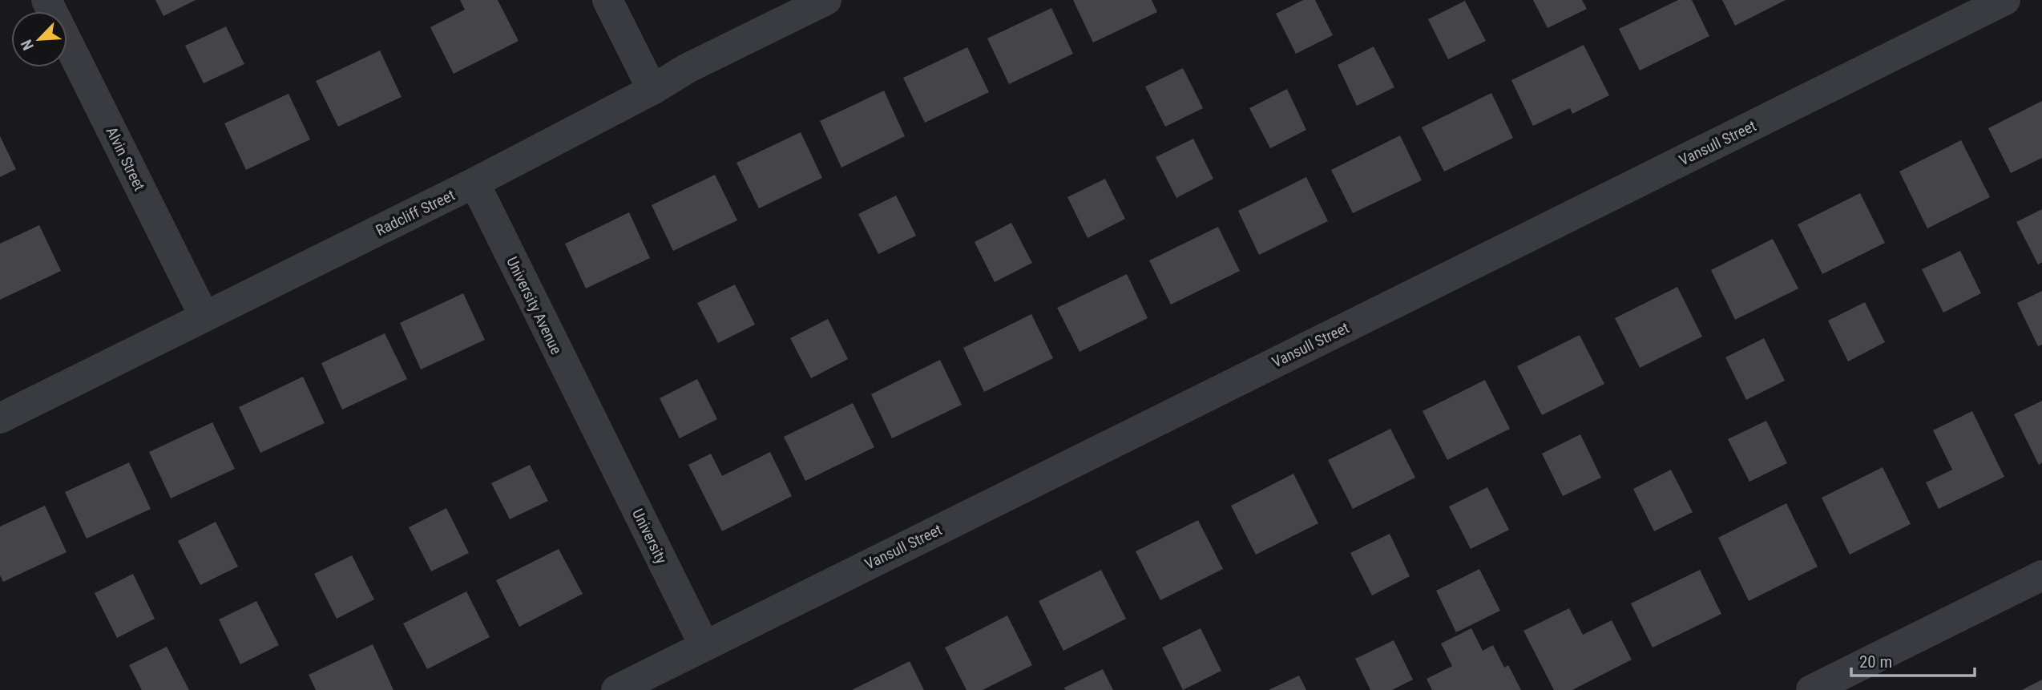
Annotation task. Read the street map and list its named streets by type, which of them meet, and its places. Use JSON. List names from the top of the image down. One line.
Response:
{"streets":{"street":["Vansull Street","Alvin Street","Radcliff Street","University Avenue","University"]},"crossings":[["Vansull Street","University"],["Alvin Street","Radcliff Street"],["Radcliff Street","University Avenue"],["University Avenue","University"]],"scale_bar":"20 m","north":"bottom left"}
